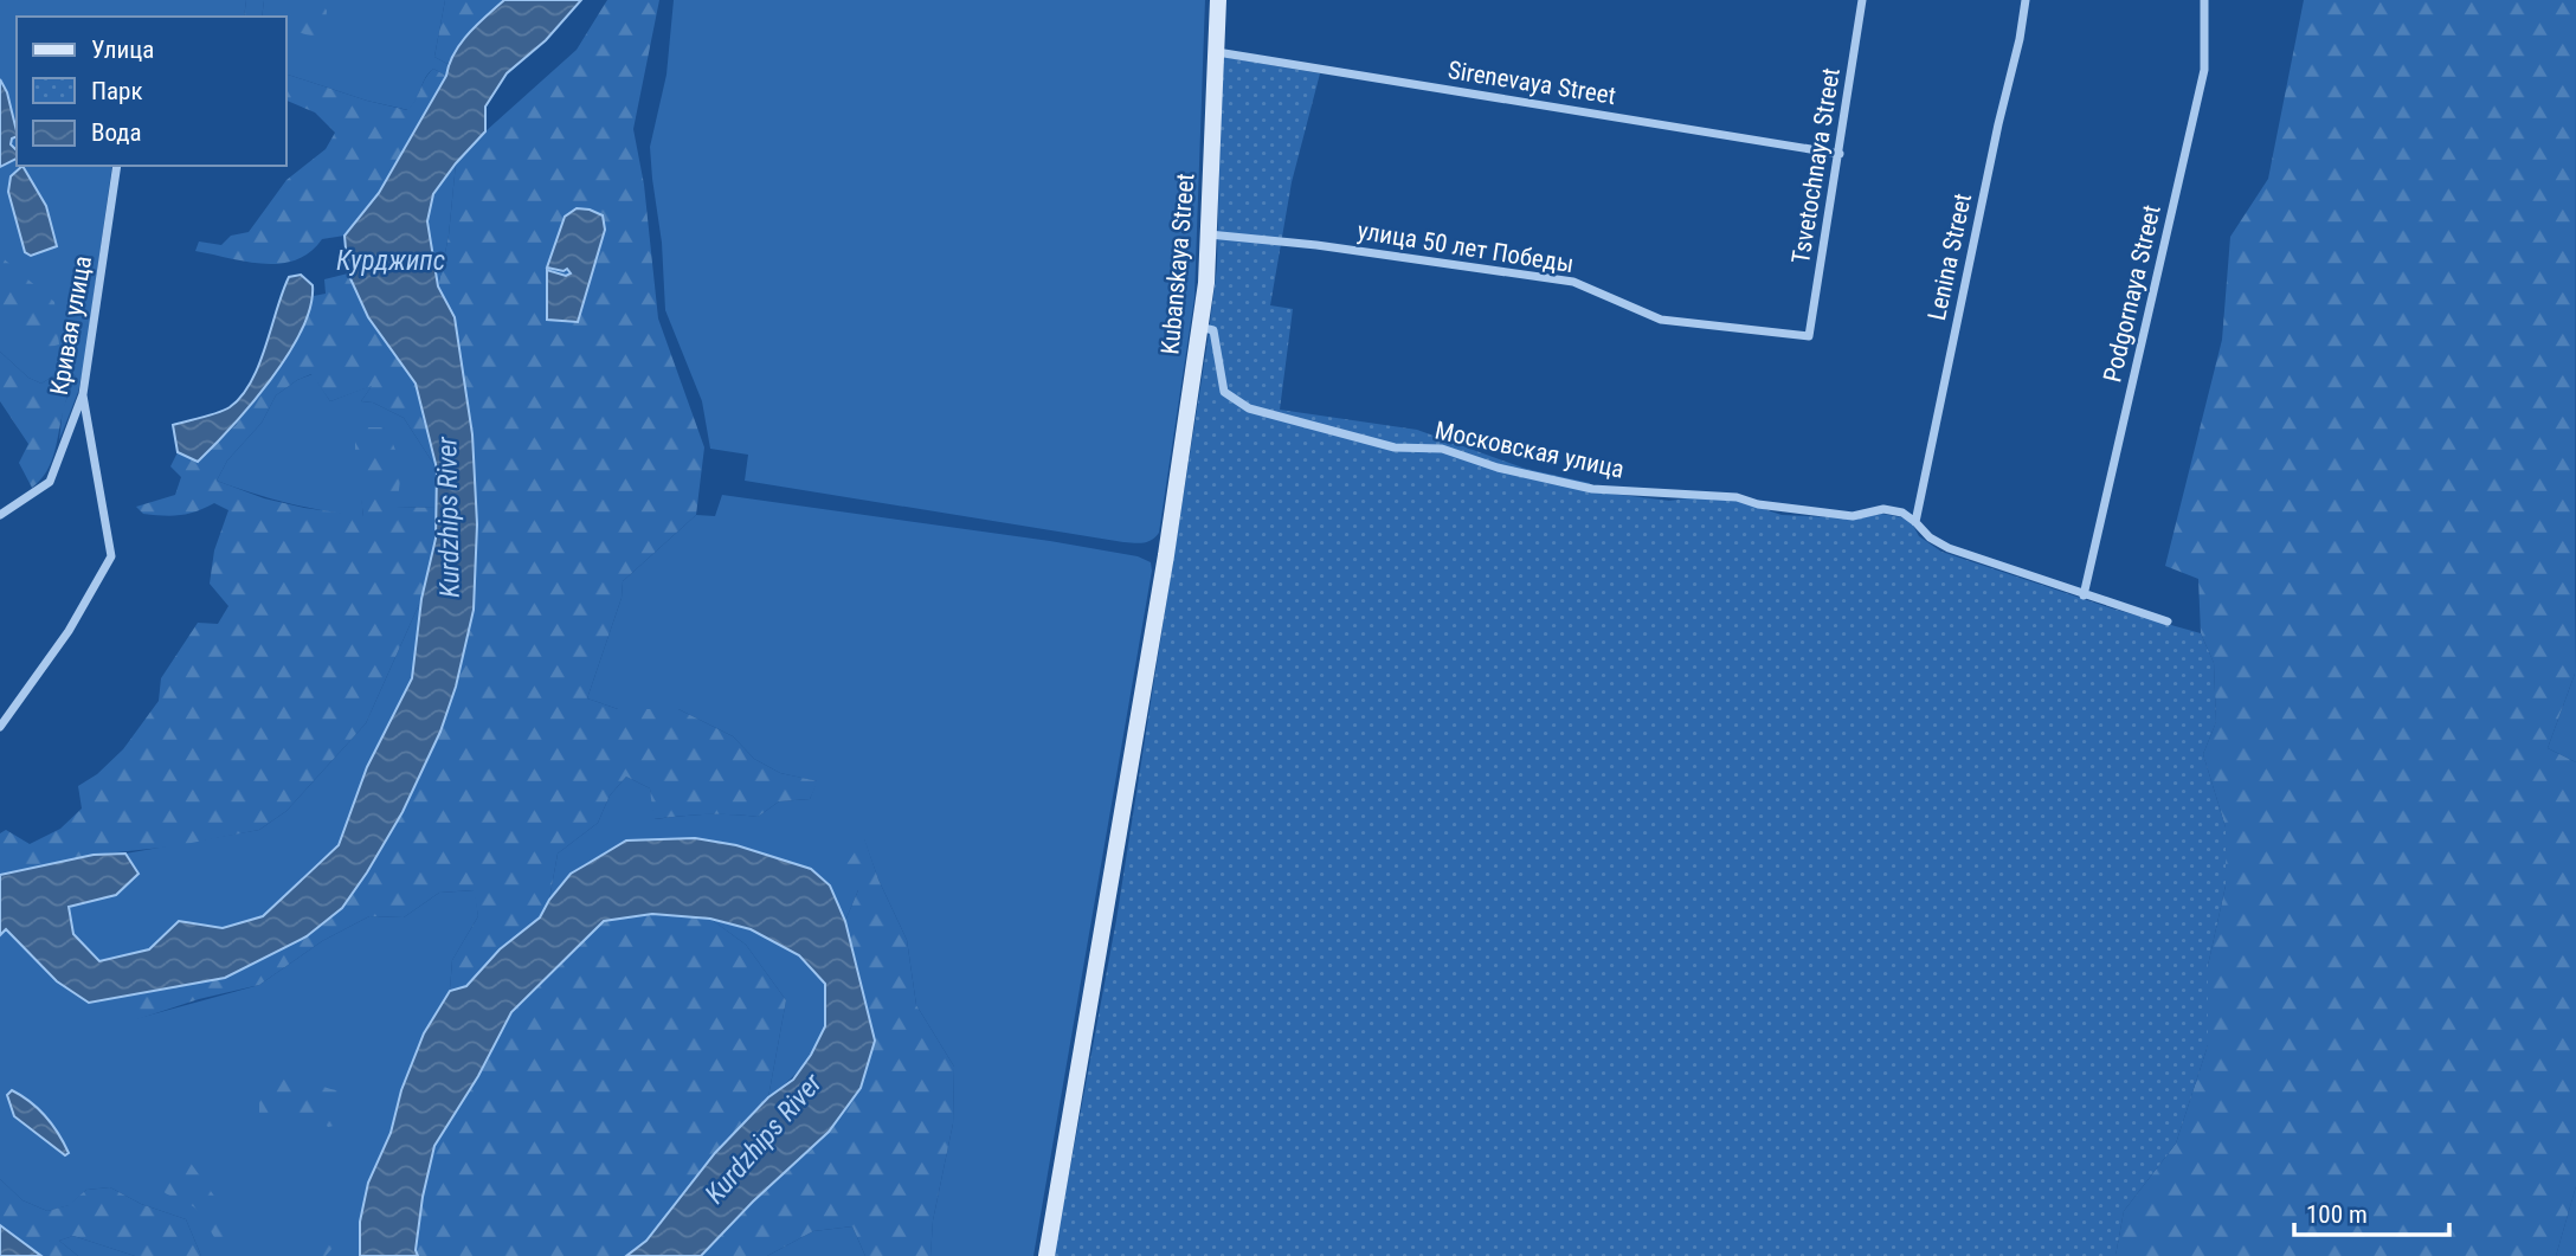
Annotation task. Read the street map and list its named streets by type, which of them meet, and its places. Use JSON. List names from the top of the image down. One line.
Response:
{"streets":{"main road":["Kubanskaya Street"],"street":["Sirenevaya Street","Tsvetochnaya Street","улица 50 лет Победы","Lenina Street","Podgornaya Street","Кривая улица","Московская улица"]},"crossings":[["Sirenevaya Street","Tsvetochnaya Street"],["Sirenevaya Street","Kubanskaya Street"],["Tsvetochnaya Street","улица 50 лет Победы"],["улица 50 лет Победы","Kubanskaya Street"],["Lenina Street","Московская улица"],["Kubanskaya Street","Московская улица"]],"water":["Курджипс","Kurdzhips River"],"legend":["Улица","Парк","Вода"],"scale_bar":"100 m"}
